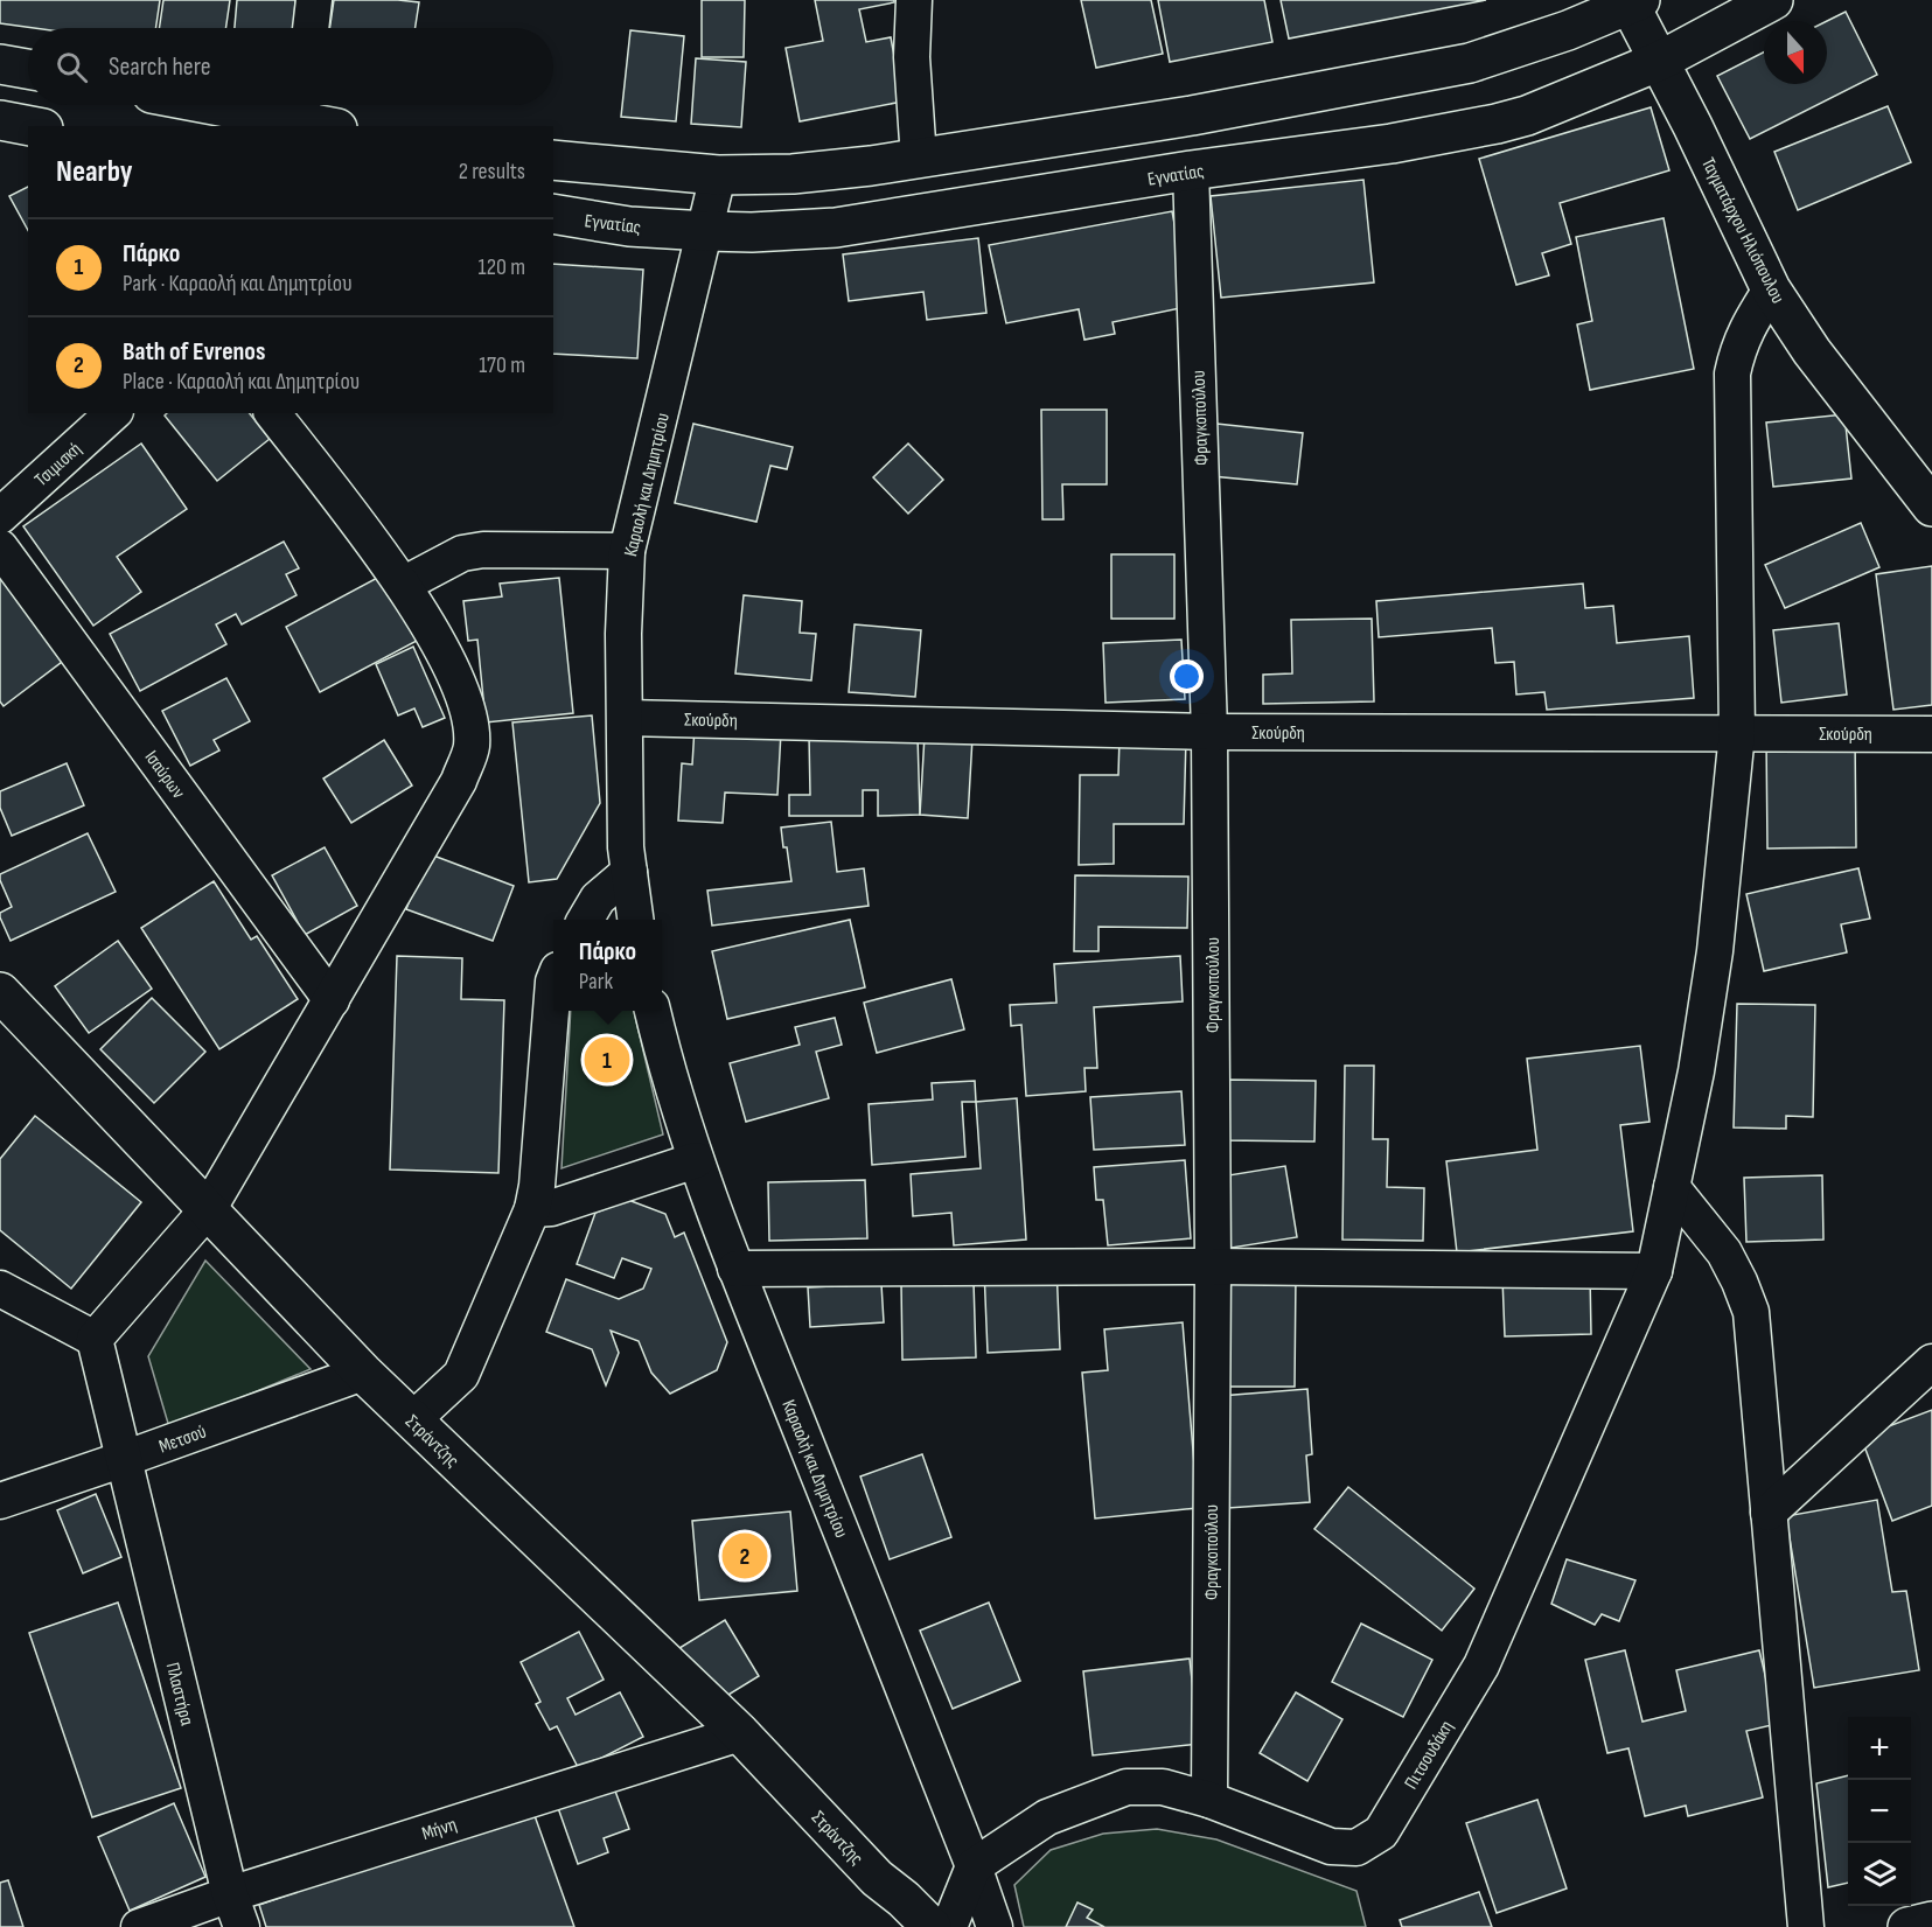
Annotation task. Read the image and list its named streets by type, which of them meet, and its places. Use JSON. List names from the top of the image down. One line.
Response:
{"streets":{"main road":["Εγνατίας","Ταγματάρχου Ηλιόπουλου","Στράντζης"],"street":["Φραγκοπούλου","Τσιμισκή","Καραολή και Δημητρίου","Σκούρδη","Ισαύρων","Μετσού","Πλαστήρα","Πιτσουδάκη","Μήνη"]},"crossings":[["Εγνατίας","Ταγματάρχου Ηλιόπουλου"],["Εγνατίας","Φραγκοπούλου"],["Εγνατίας","Καραολή και Δημητρίου"],["Ταγματάρχου Ηλιόπουλου","Πιτσουδάκη"],["Φραγκοπούλου","Σκούρδη"],["Φραγκοπούλου","Πιτσουδάκη"],["Καραολή και Δημητρίου","Σκούρδη"],["Καραολή και Δημητρίου","Πιτσουδάκη"],["Σκούρδη","Πιτσουδάκη"],["Μετσού","Στράντζης"],["Μετσού","Πλαστήρα"],["Στράντζης","Μήνη"],["Πλαστήρα","Μήνη"]],"north":"bottom","page":{"search":"Search here","heading":["Nearby","2 results"],"list":[{"mark":"1","name":"Πάρκο","note":"Park · Καραολή και Δημητρίου","value":"120 m"},{"mark":"2","name":"Bath of Evrenos","note":"Place · Καραολή και Δημητρίου","value":"170 m"}],"popup":["Πάρκο","Park"],"pins":["1","2"],"map_buttons":["+","−"]}}
